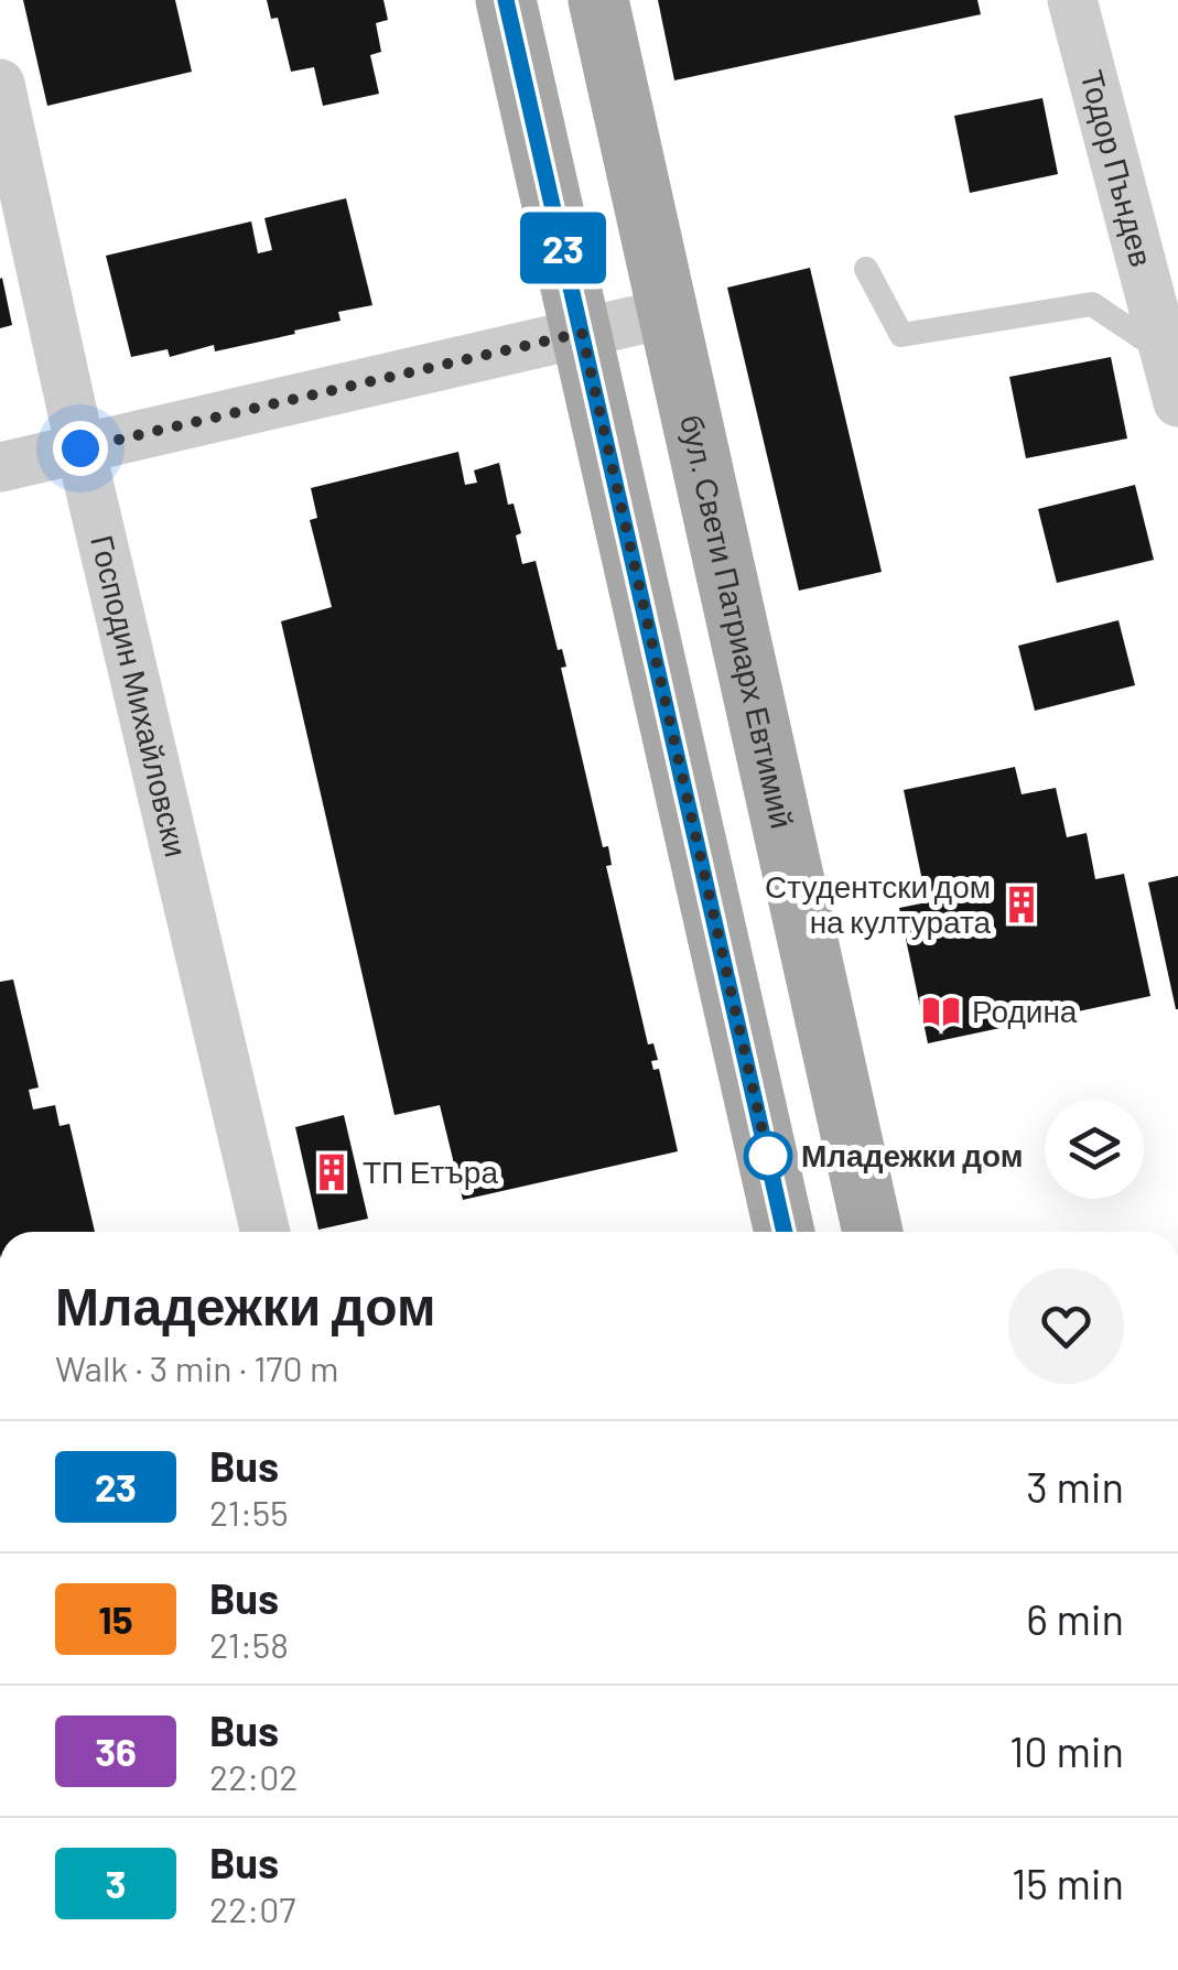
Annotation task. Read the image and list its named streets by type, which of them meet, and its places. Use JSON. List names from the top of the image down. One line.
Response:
{"streets":{"main road":["бул. Свети Патриарх Евтимий"],"street":["Тодор Пъндев","Господин Михайловски"]},"places":{"building":["Студентски дом на културата","ТП Етъра"],"library":["Родина"],"other":["Младежки дом"]},"lines":["bus line 23"],"page":{"on_map":"23","heading":["Младежки дом","Walk · 3 min · 170 m"],"list":[{"mark":"23","name":"Bus","note":"21:55","value":"3 min"},{"mark":"15","name":"Bus","note":"21:58","value":"6 min"},{"mark":"36","name":"Bus","note":"22:02","value":"10 min"},{"mark":"3","name":"Bus","note":"22:07","value":"15 min"}]}}
